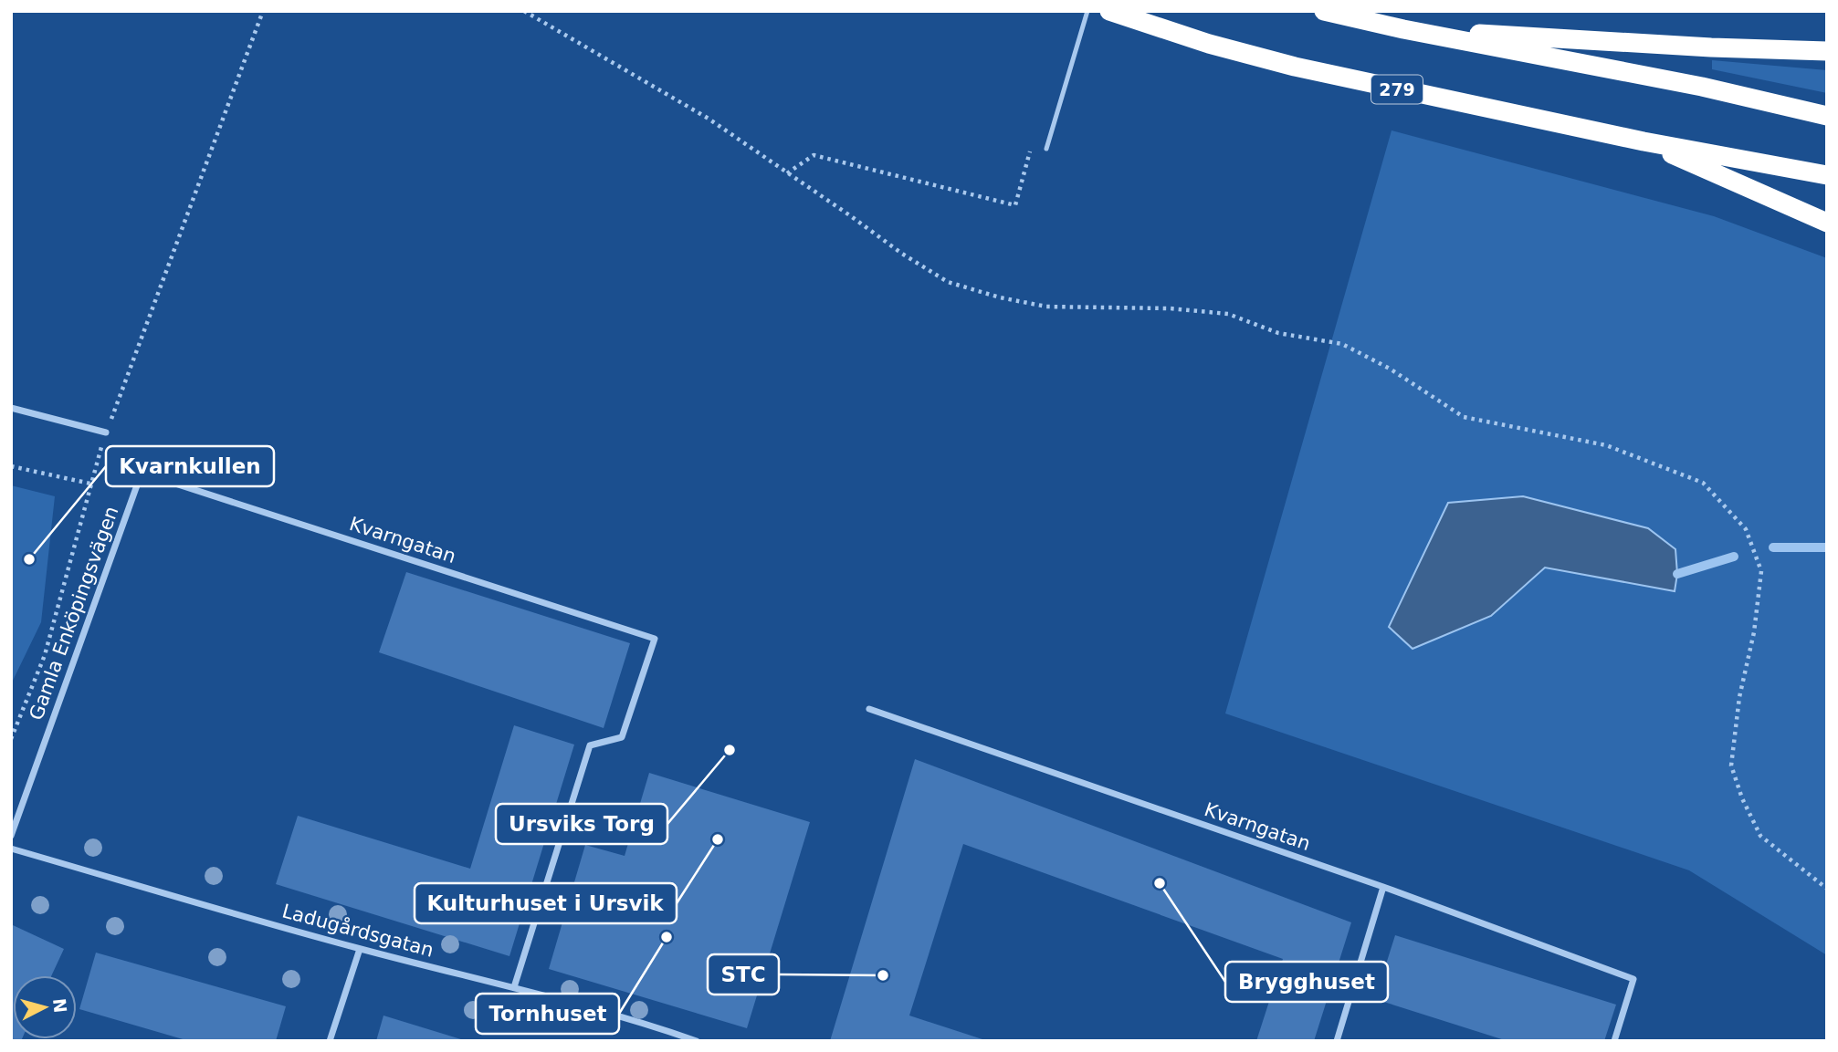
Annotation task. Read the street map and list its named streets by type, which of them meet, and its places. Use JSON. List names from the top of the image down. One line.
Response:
{"streets":{"highway":["279"],"street":["Kvarngatan","Gamla Enköpingsvägen","Ladugårdsgatan"]},"crossings":[["Kvarngatan","Gamla Enköpingsvägen"],["Kvarngatan","Ladugårdsgatan"]],"places":["Kvarnkullen","Ursviks Torg","Kulturhuset i Ursvik","Brygghuset","Tornhuset","STC"],"north":"right"}
